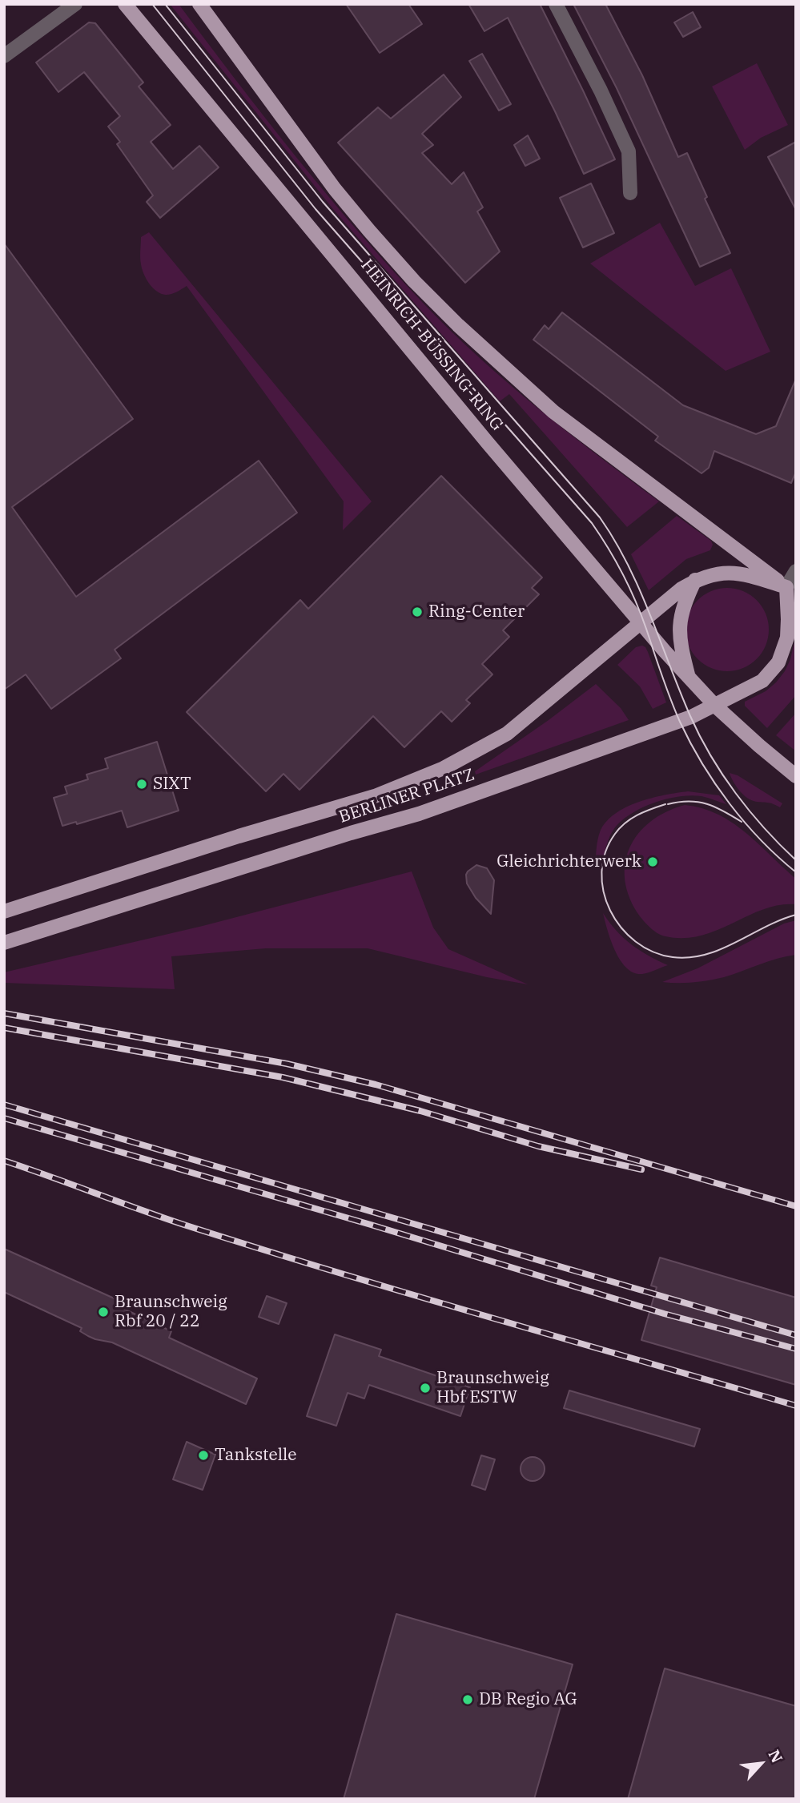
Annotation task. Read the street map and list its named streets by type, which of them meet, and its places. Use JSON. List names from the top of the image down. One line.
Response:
{"streets":{"main road":["HEINRICH-BÜSSING-RING","BERLINER PLATZ"]},"crossings":[["HEINRICH-BÜSSING-RING","BERLINER PLATZ"]],"places":["Ring-Center","SIXT","Gleichrichterwerk","Braunschweig Rbf 20 / 22","Braunschweig Hbf ESTW","Tankstelle","DB Regio AG"],"north":"top right"}
